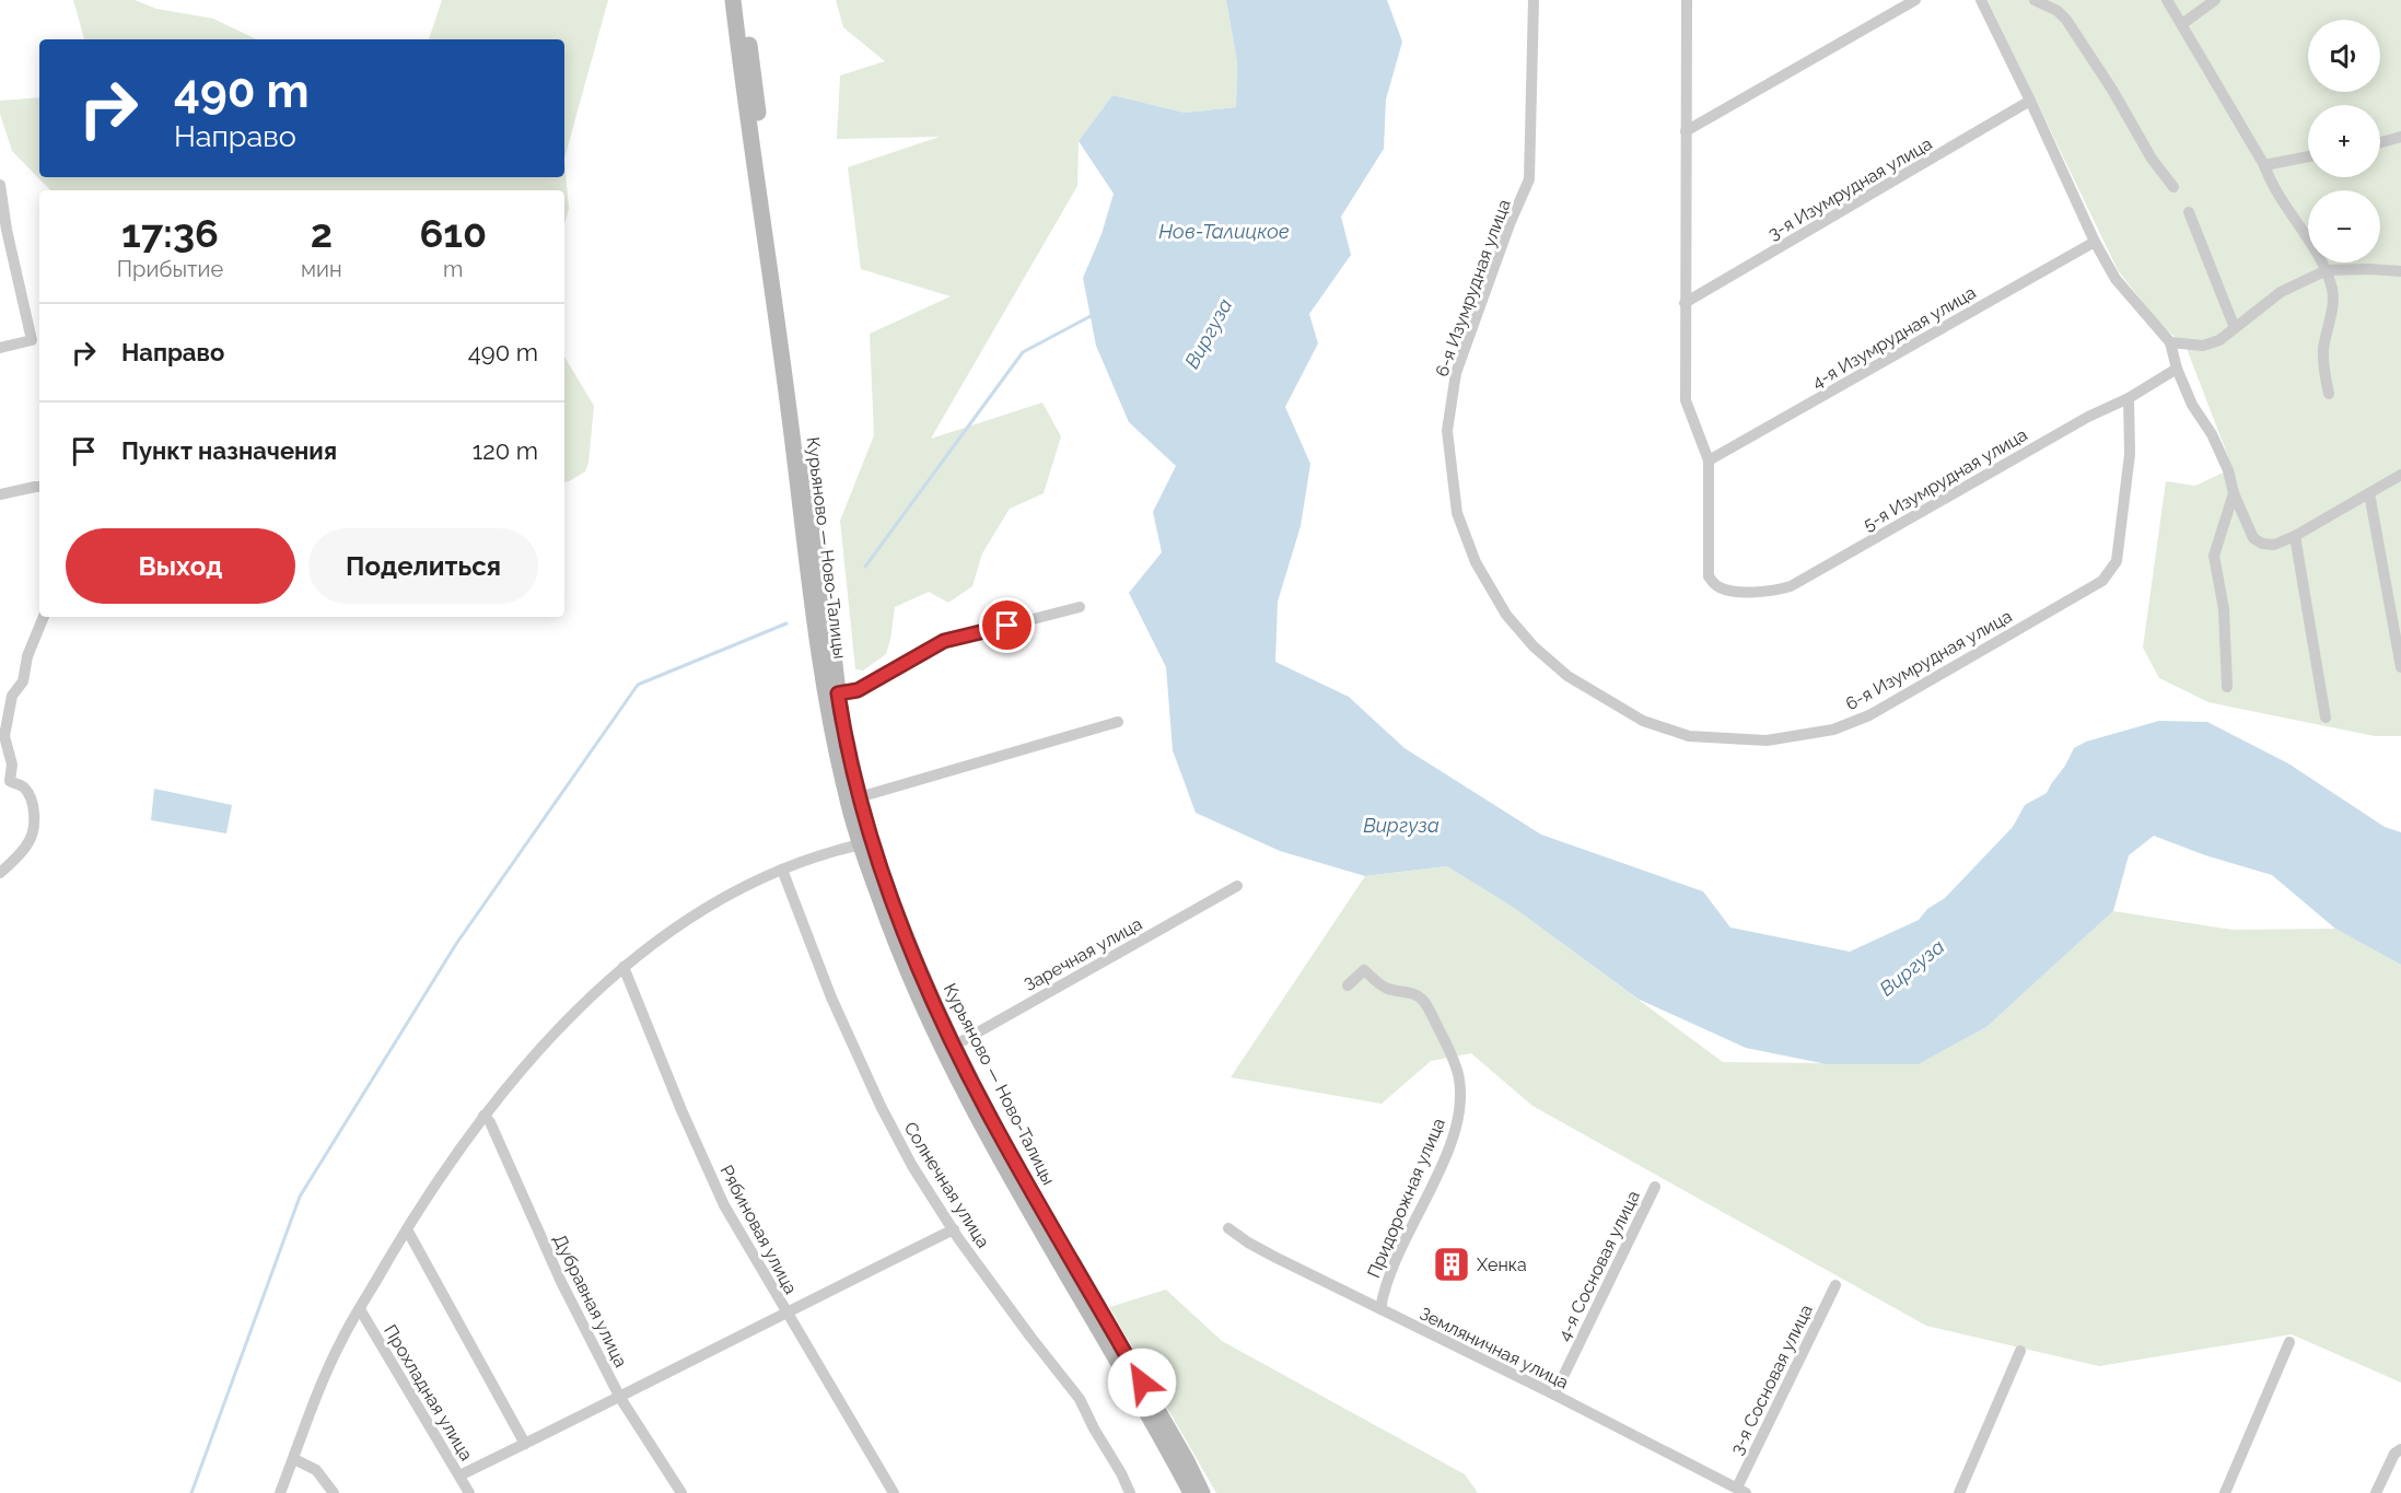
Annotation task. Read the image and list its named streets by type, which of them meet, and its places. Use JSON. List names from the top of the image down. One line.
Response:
{"streets":{"main road":["Курьяново — Ново-Талицы"],"street":["3-я Изумрудная улица","6-я Изумрудная улица","4-я Изумрудная улица","5-я Изумрудная улица","Заречная улица","Солнечная улица","Придорожная улица","Рябиновая улица","4-я Сосновая улица","Дубравная улица","Земляничная улица","3-я Сосновая улица","Прохладная улица"]},"crossings":[["6-я Изумрудная улица","5-я Изумрудная улица"],["4-я Изумрудная улица","5-я Изумрудная улица"],["Курьяново — Ново-Талицы","Заречная улица"],["Придорожная улица","Земляничная улица"],["4-я Сосновая улица","Земляничная улица"],["Земляничная улица","3-я Сосновая улица"]],"water":["Нов-Талицкое","Виргуза"],"places":{"building":["Хенка"]},"page":{"map_buttons":["+","−"],"turn":["490 m","Направо"],"eta":["17:36","Прибытие","2","мин","610","m"],"list":[{"name":"Направо","value":"490 m"},{"name":"Пункт назначения","value":"120 m"}],"buttons":["Выход","Поделиться"]}}
